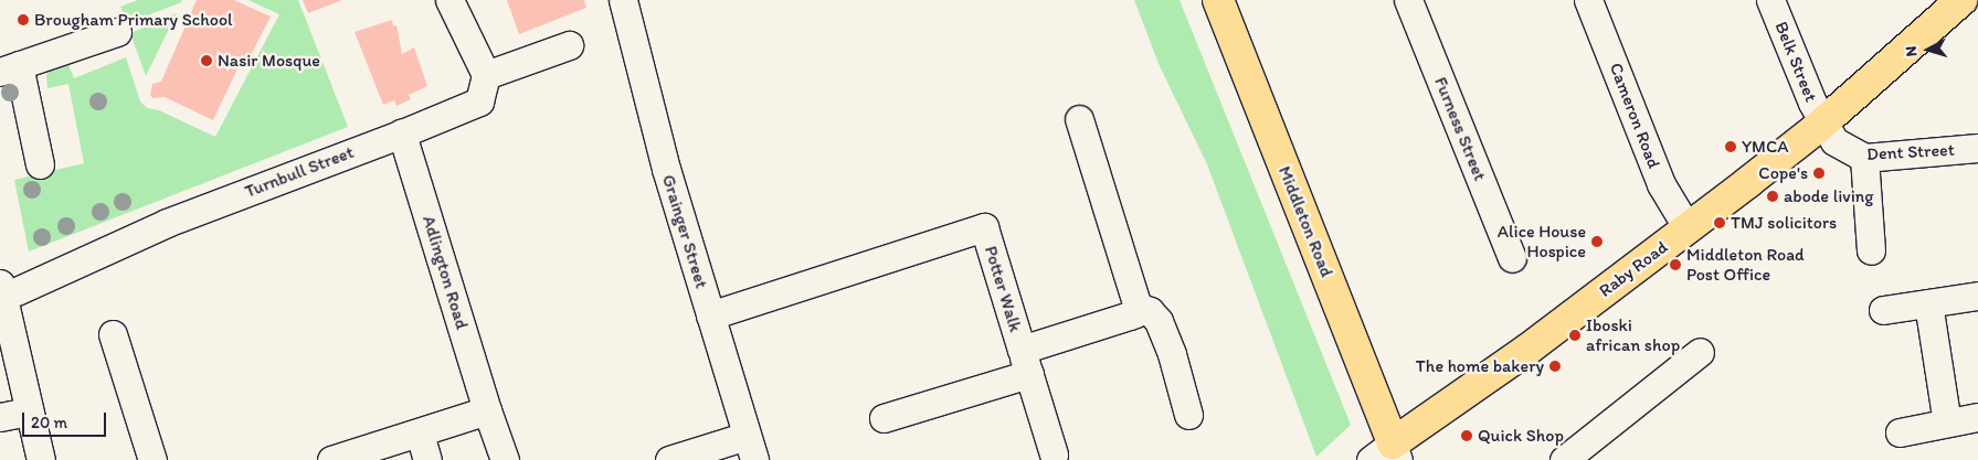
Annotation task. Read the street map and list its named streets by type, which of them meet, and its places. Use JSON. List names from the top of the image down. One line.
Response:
{"streets":{"main road":["Middleton Road","Raby Road"],"street":["Belk Street","Cameron Road","Furness Street","Dent Street","Turnbull Street","Grainger Street","Adlington Road","Potter Walk"]},"crossings":[["Belk Street","Dent Street"],["Belk Street","Raby Road"],["Cameron Road","Raby Road"],["Dent Street","Raby Road"],["Turnbull Street","Adlington Road"],["Middleton Road","Raby Road"],["Grainger Street","Potter Walk"]],"places":["Brougham Primary School","Nasir Mosque","YMCA","Cope's","abode living","TMJ solicitors","Alice House Hospice","Middleton Road Post Office","Iboski african shop","The home bakery","Quick Shop"],"scale_bar":"20 m","north":"left"}
